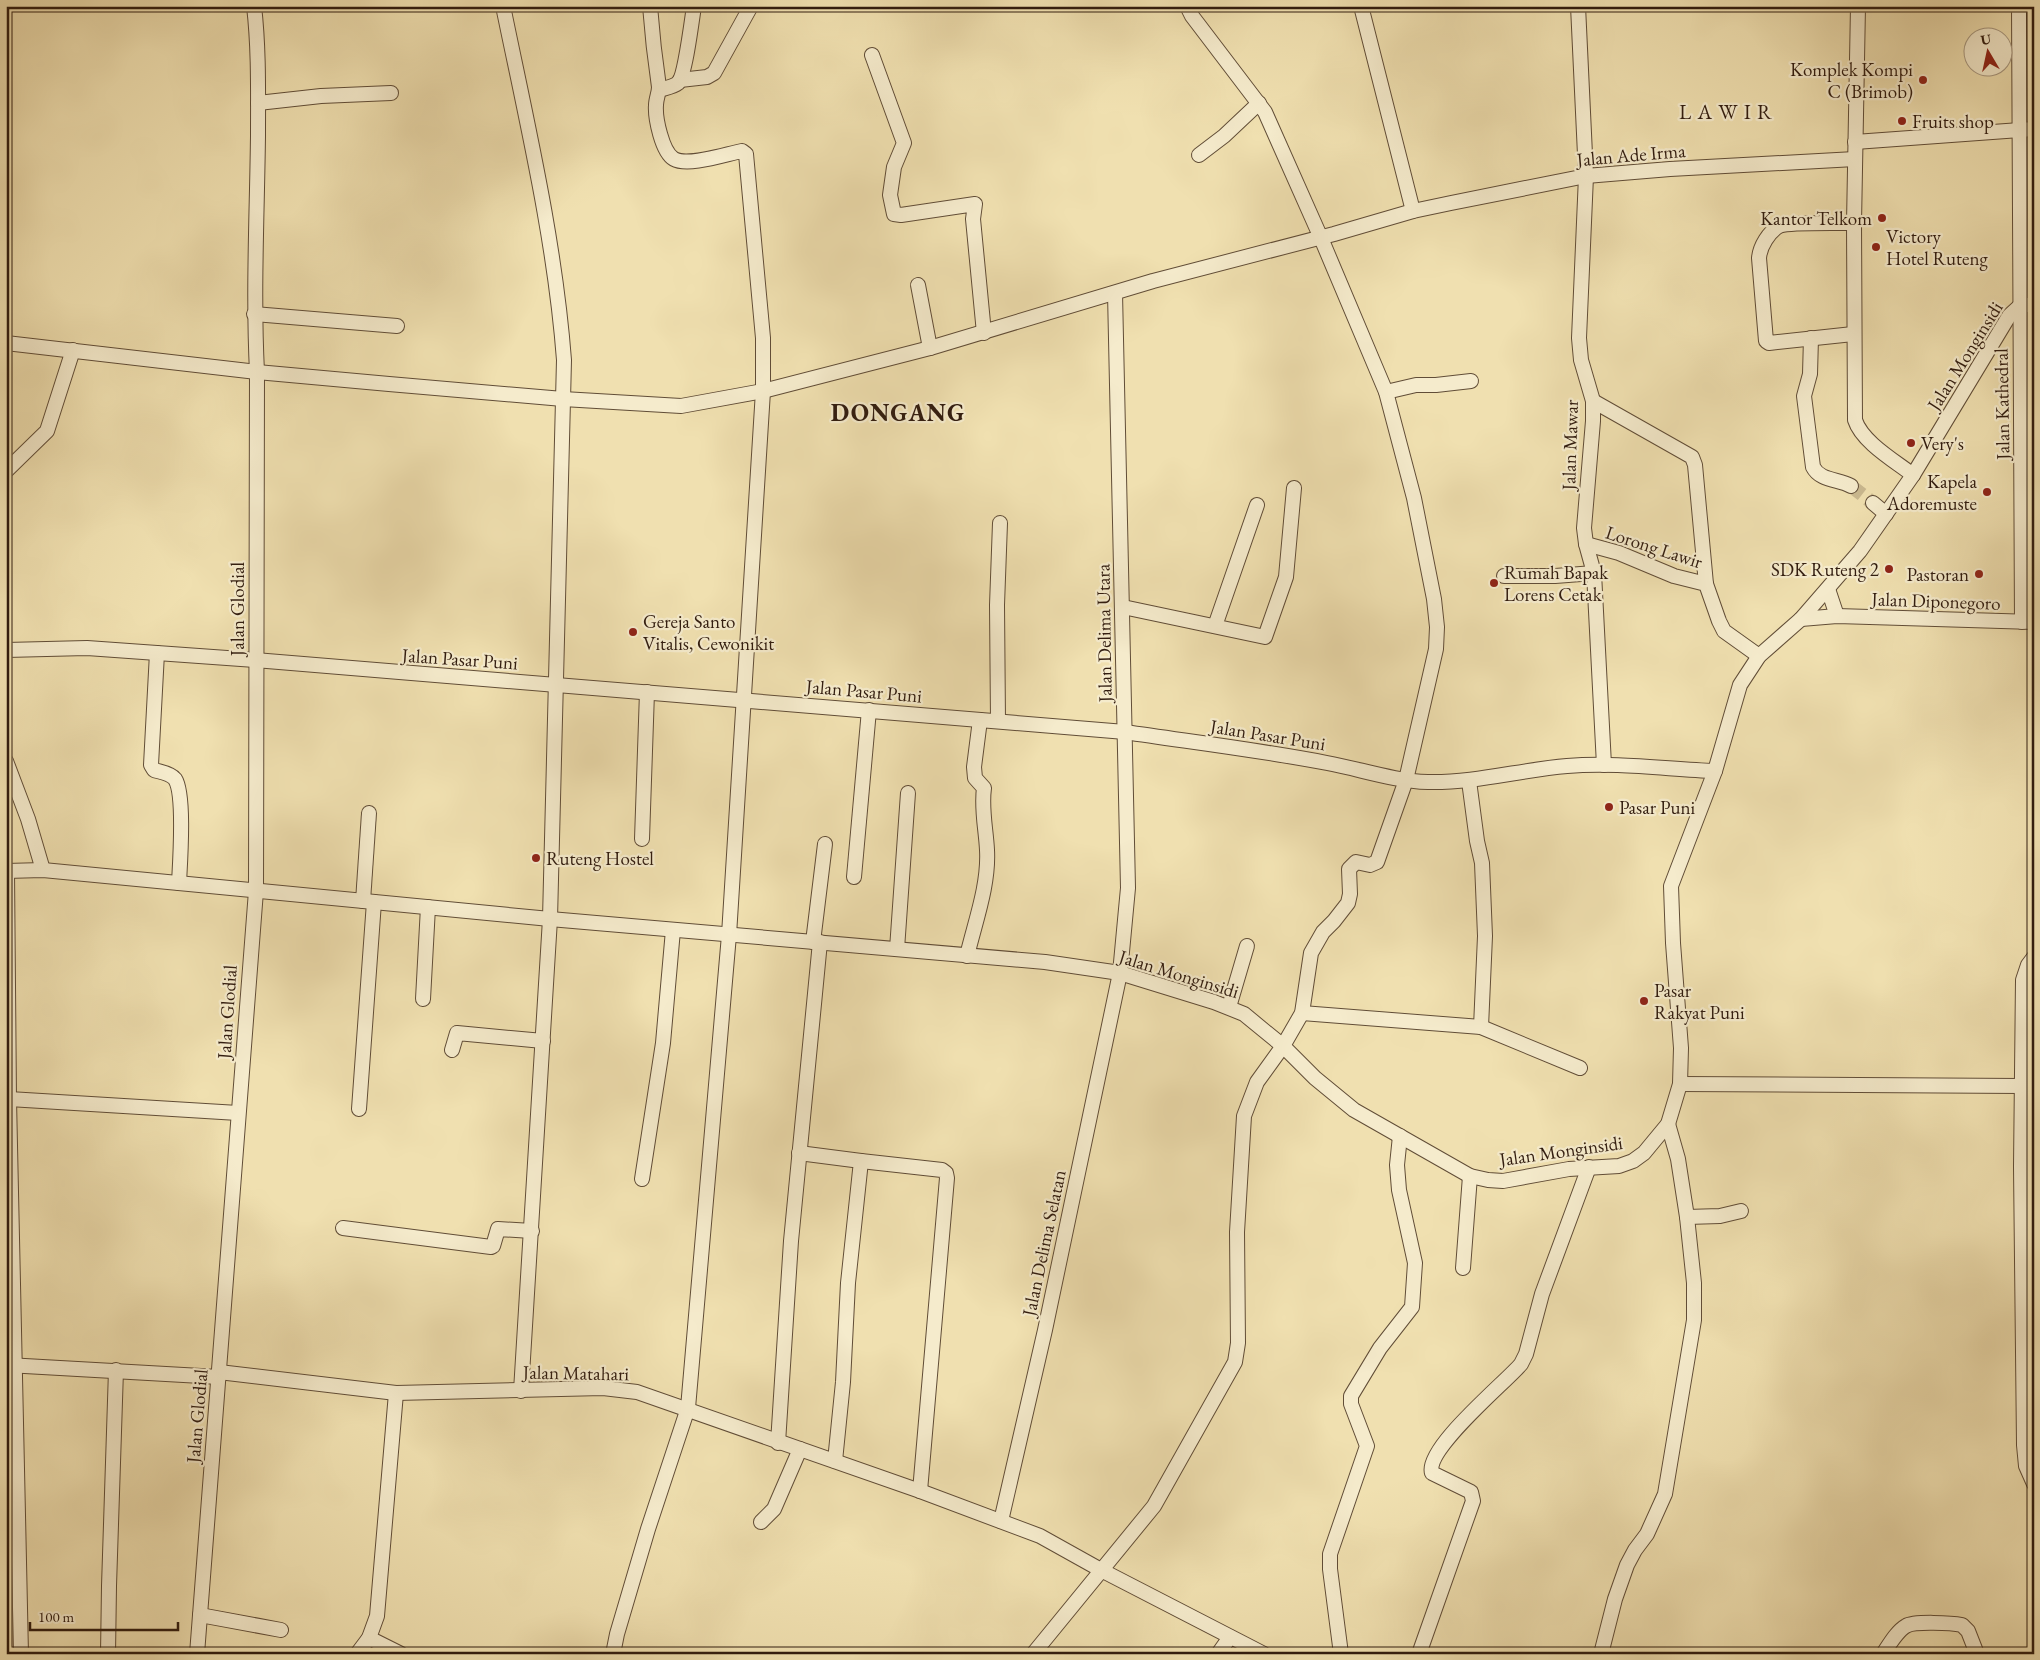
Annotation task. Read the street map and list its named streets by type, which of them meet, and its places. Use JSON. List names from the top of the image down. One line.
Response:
{"streets":{"street":["Jalan Ade Irma","Jalan Monginsidi","Jalan Kathedral","Jalan Mawar","Lorong Lawir","Jalan Diponegoro","Jalan Glodial","Jalan Delima Utara","Jalan Pasar Puni","Jalan Delima Selatan","Jalan Matahari"]},"crossings":[["Jalan Ade Irma","Jalan Mawar"],["Jalan Ade Irma","Jalan Glodial"],["Jalan Ade Irma","Jalan Delima Utara"],["Jalan Monginsidi","Jalan Kathedral"],["Jalan Monginsidi","Lorong Lawir"],["Jalan Monginsidi","Jalan Diponegoro"],["Jalan Monginsidi","Jalan Glodial"],["Jalan Monginsidi","Jalan Delima Utara"],["Jalan Monginsidi","Jalan Pasar Puni"],["Jalan Monginsidi","Jalan Delima Selatan"],["Jalan Kathedral","Jalan Diponegoro"],["Jalan Mawar","Lorong Lawir"],["Jalan Mawar","Jalan Pasar Puni"],["Jalan Glodial","Jalan Pasar Puni"],["Jalan Glodial","Jalan Matahari"],["Jalan Delima Utara","Jalan Pasar Puni"],["Jalan Delima Utara","Jalan Delima Selatan"],["Jalan Delima Selatan","Jalan Matahari"]],"districts":["L A W I R","DONGANG"],"places":["Komplek Kompi C (Brimob)","Fruits shop","Kantor Telkom","Victory Hotel Ruteng","Very's","Kapela Adoremuste","SDK Ruteng 2","Pastoran","Rumah Bapak Lorens Cetak","Gereja Santo Vitalis, Cewonikit","Pasar Puni","Ruteng Hostel","Pasar Rakyat Puni"],"scale_bar":"100 m","north":"top"}
